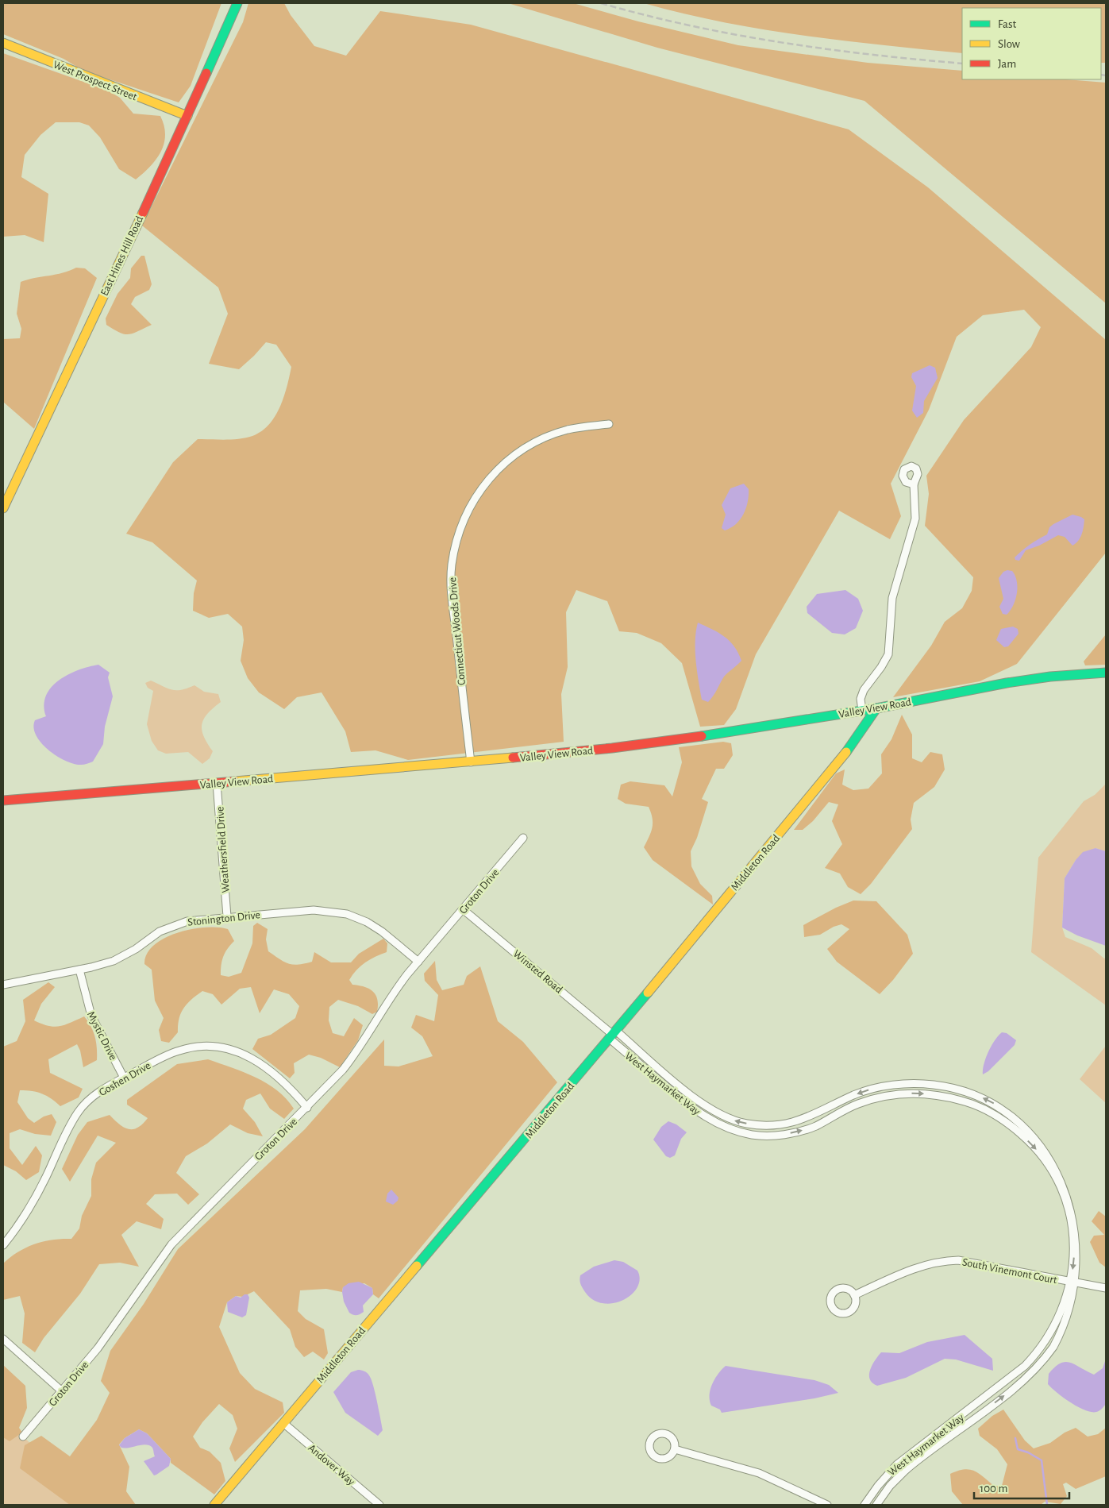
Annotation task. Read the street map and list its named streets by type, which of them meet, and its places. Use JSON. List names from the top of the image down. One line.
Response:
{"streets":{"street":["West Prospect Street","East Hines Hill Road","Connecticut Woods Drive","Valley View Road","Weathersfield Drive","Middleton Road","Groton Drive","Stonington Drive","Winsted Road","Mystic Drive","Goshen Drive","West Haymarket Way","South Vinemont Court","Andover Way"]},"crossings":[["West Prospect Street","East Hines Hill Road"],["Connecticut Woods Drive","Valley View Road"],["Valley View Road","Weathersfield Drive"],["Valley View Road","Middleton Road"],["Weathersfield Drive","Stonington Drive"],["Middleton Road","Winsted Road"],["Middleton Road","West Haymarket Way"],["Middleton Road","Andover Way"],["Groton Drive","Stonington Drive"],["Groton Drive","Winsted Road"],["Groton Drive","Goshen Drive"],["Stonington Drive","Mystic Drive"],["Winsted Road","West Haymarket Way"],["Mystic Drive","Goshen Drive"],["West Haymarket Way","South Vinemont Court"]],"legend":["Fast","Slow","Jam"],"scale_bar":"100 m"}
